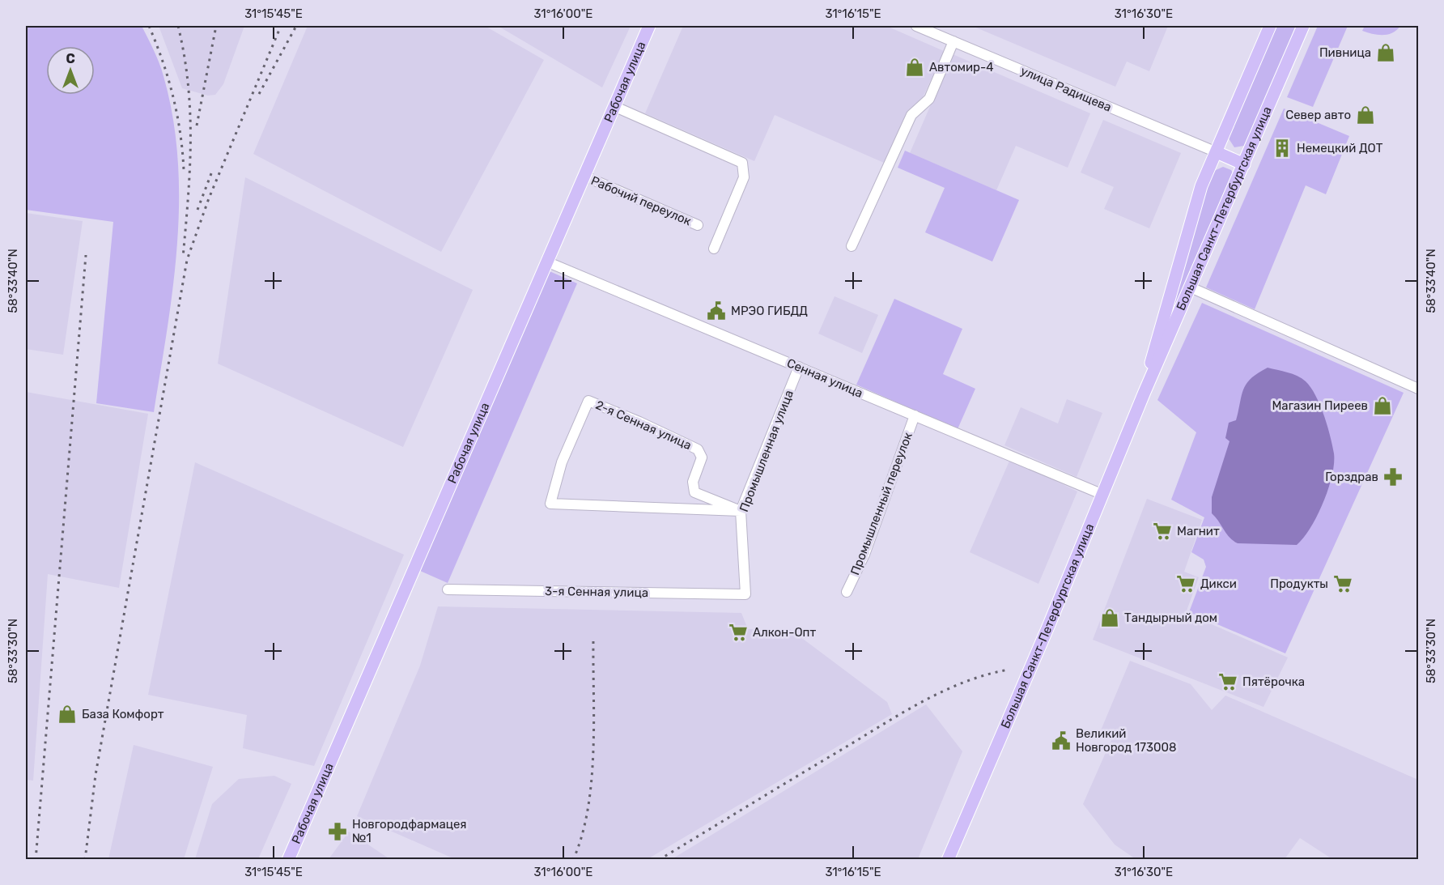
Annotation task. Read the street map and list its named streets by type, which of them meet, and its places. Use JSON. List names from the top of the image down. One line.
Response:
{"streets":{"main road":["Рабочая улица","Большая Санкт-Петербургская улица"],"street":["улица Радищева","Рабочий переулок","Сенная улица","2-я Сенная улица","Промышленная улица","Промышленный переулок","3-я Сенная улица"]},"crossings":[["Рабочая улица","Рабочий переулок"],["Рабочая улица","Сенная улица"],["улица Радищева","Большая Санкт-Петербургская улица"],["Большая Санкт-Петербургская улица","Сенная улица"],["Сенная улица","Промышленная улица"],["Сенная улица","Промышленный переулок"],["2-я Сенная улица","Промышленная улица"],["Промышленная улица","3-я Сенная улица"]],"places":{"shop":["Пивница","Автомир-4","Север авто","Магазин Пиреев","Тандырный дом","База Комфорт"],"building":["Немецкий ДОТ"],"public building":["МРЭО ГИБДД","Великий Новгород 173008"],"pharmacy":["Горздрав","Новгородфармацея №1"],"supermarket":["Магнит","Дикси","Продукты","Алкон-Опт","Пятёрочка"]},"north":"top","coordinates":["31°15'45\"E","31°16'00\"E","31°16'15\"E","31°16'30\"E","58°33'40\"N","58°33'30\"N"]}
